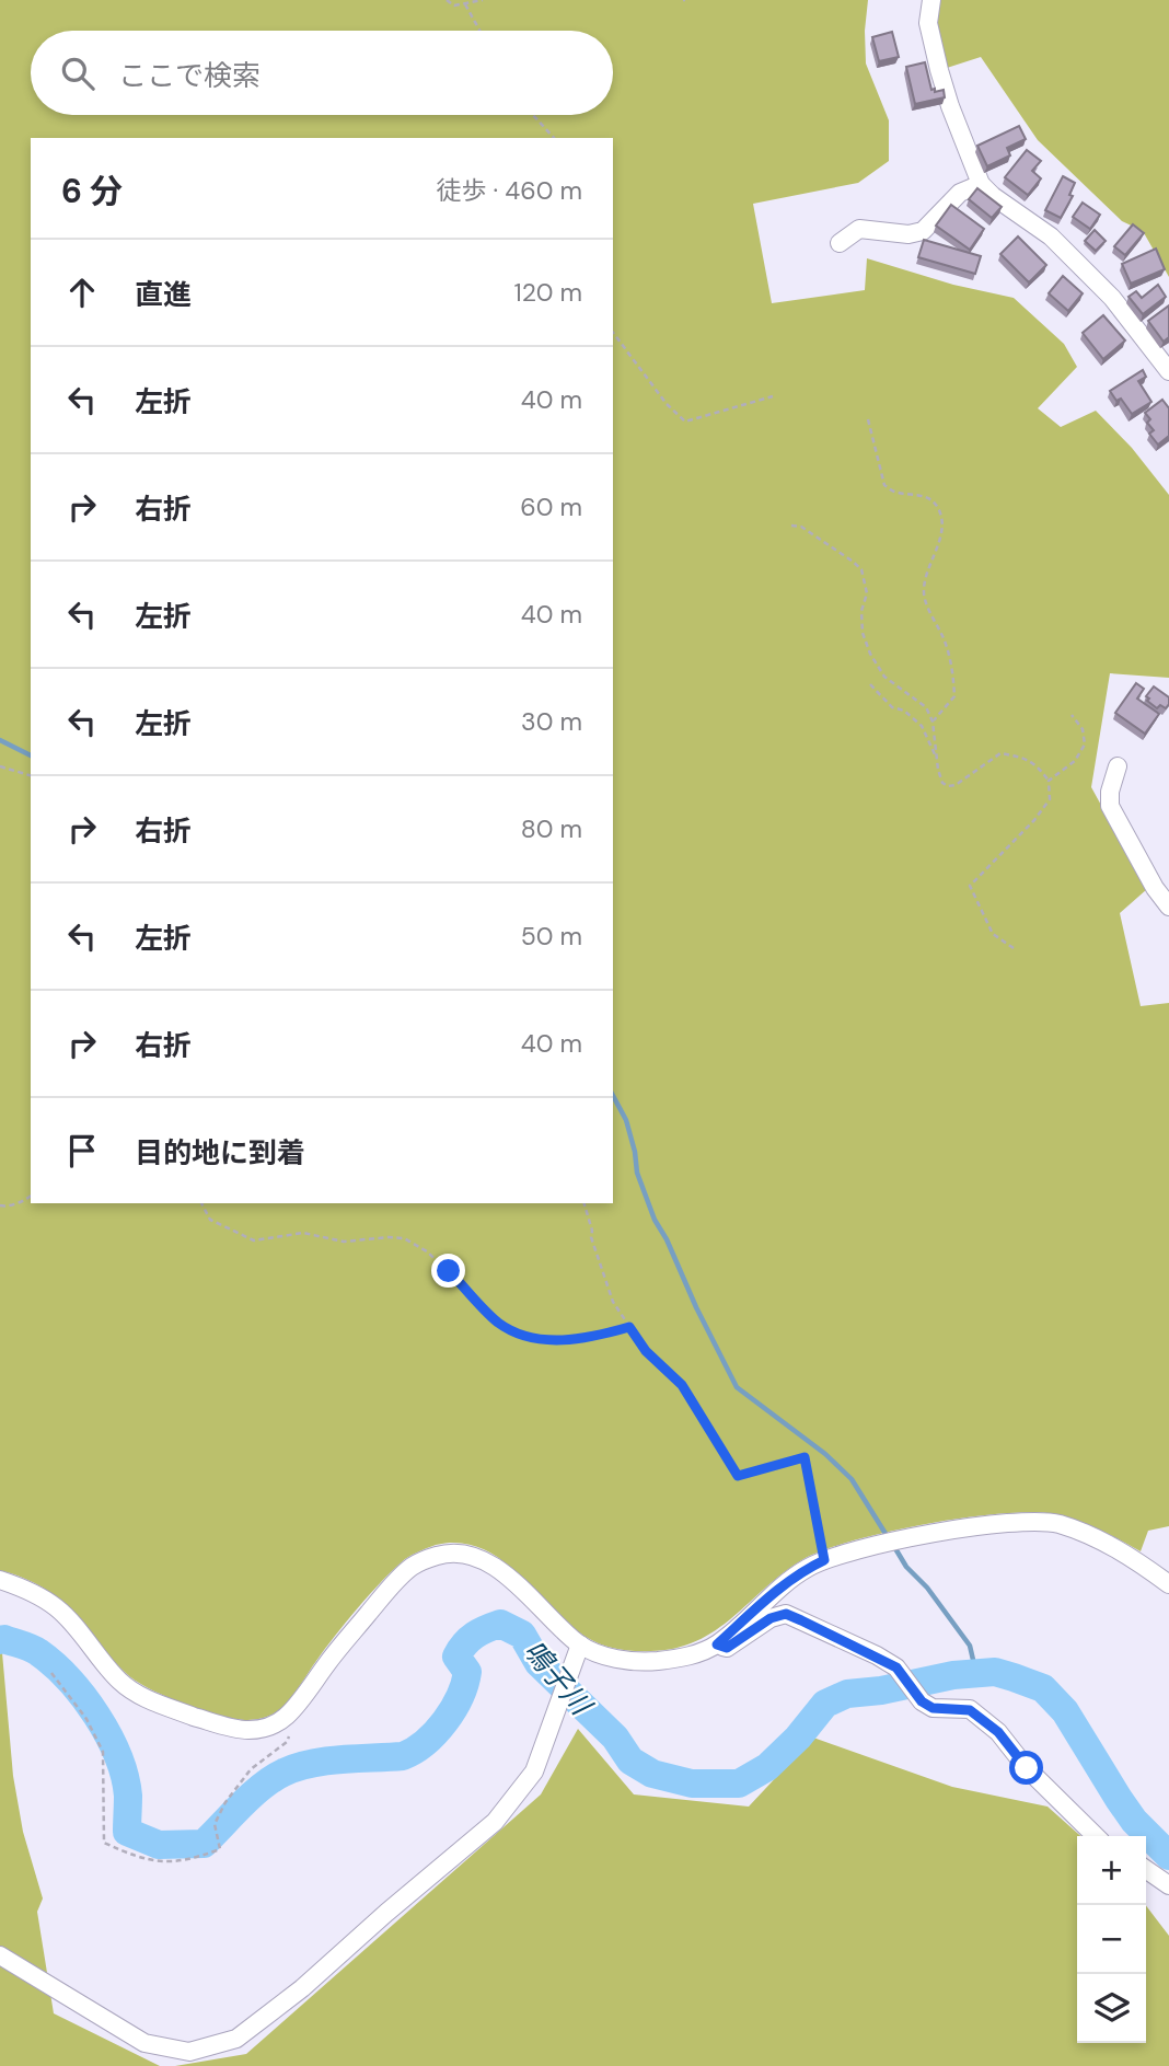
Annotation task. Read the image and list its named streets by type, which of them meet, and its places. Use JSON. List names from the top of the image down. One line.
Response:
{"water":["鳴子川"],"page":{"search":"ここで検索","heading":["6 分","徒歩 · 460 m"],"list":[["直進","120 m"],["左折","40 m"],["右折","60 m"],["左折","40 m"],["左折","30 m"],["右折","80 m"],["左折","50 m"],["右折","40 m"],"目的地に到着"],"map_buttons":["+","−"]}}
